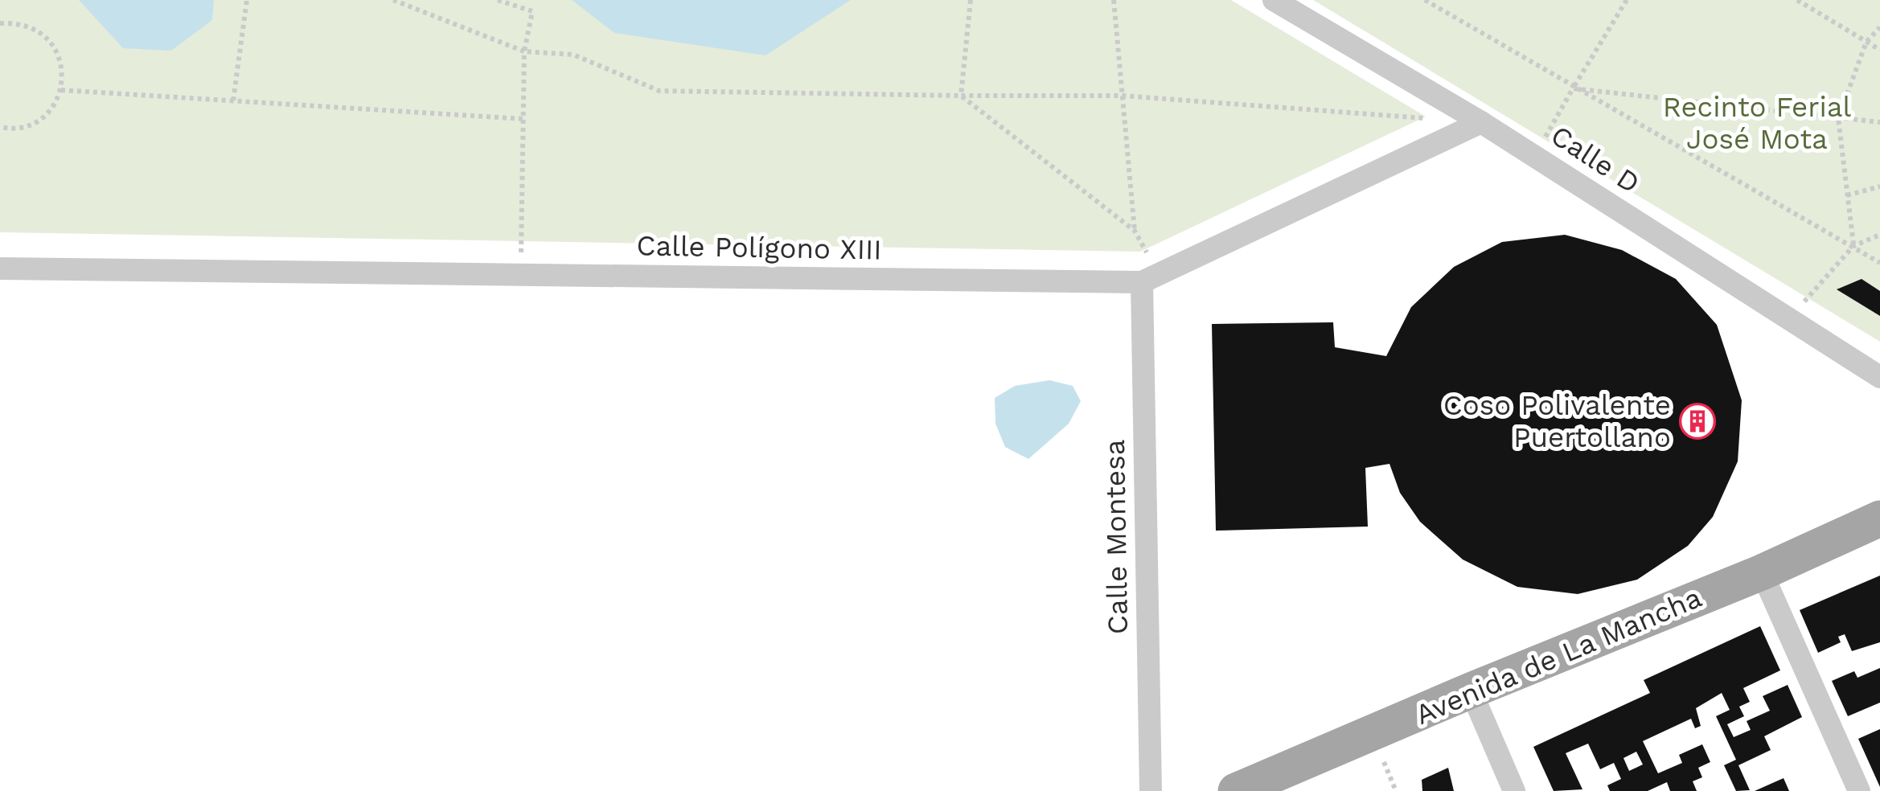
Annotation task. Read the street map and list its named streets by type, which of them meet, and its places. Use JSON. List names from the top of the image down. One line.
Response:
{"streets":{"main road":["Avenida de La Mancha"],"street":["Calle D","Calle Polígono XIII","Calle Montesa"]},"crossings":[["Calle D","Calle Polígono XIII"],["Calle Polígono XIII","Calle Montesa"]],"parks":["Recinto Ferial José Mota"],"places":{"building":["Coso Polivalente Puertollano"]}}
